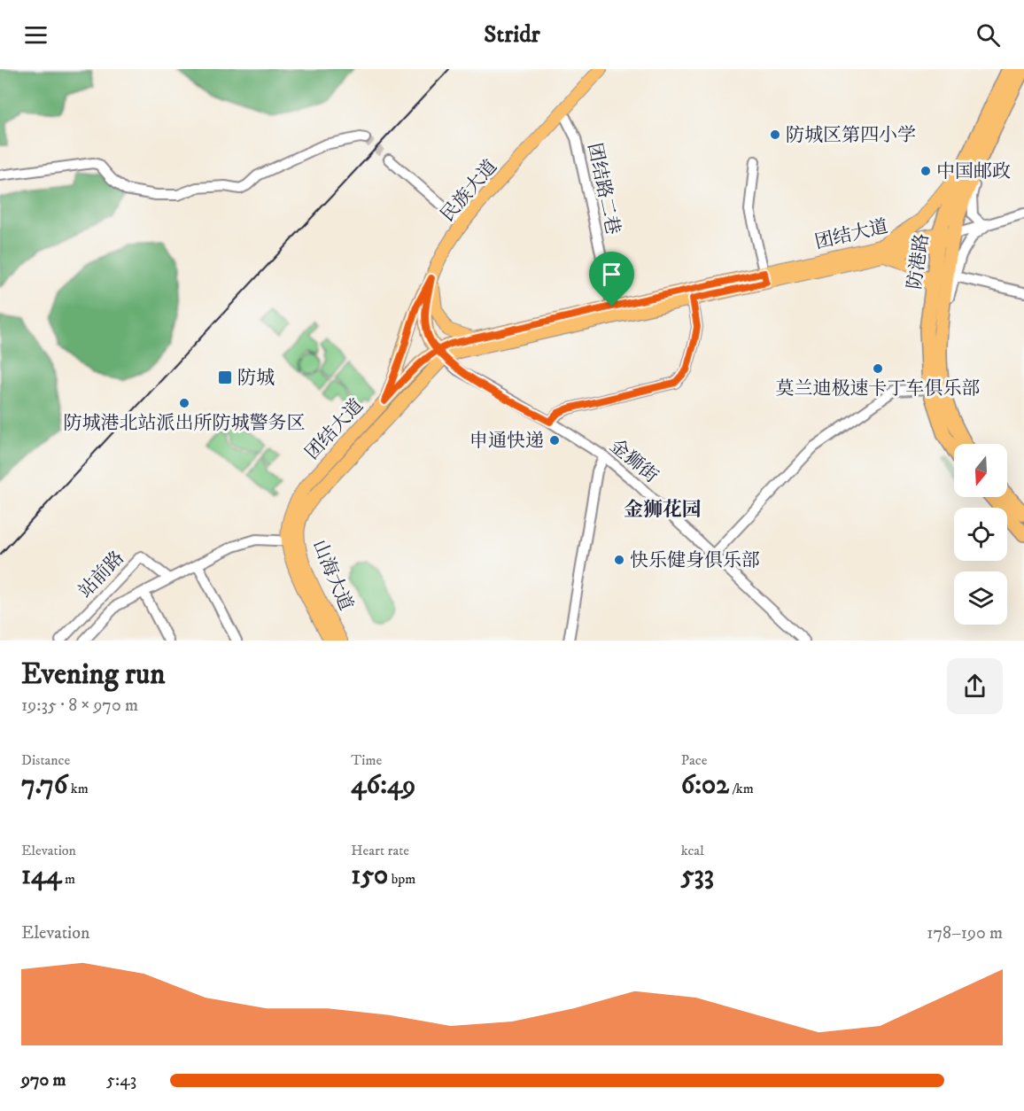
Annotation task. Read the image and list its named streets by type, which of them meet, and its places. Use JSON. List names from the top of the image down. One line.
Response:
{"streets":{"highway":["防港路"],"main road":["民族大道","团结大道","山海大道"],"street":["团结路二巷","金狮街","站前路"]},"crossings":[["团结路二巷","民族大道"],["团结路二巷","团结大道"],["民族大道","团结大道"],["民族大道","金狮街"],["团结大道","防港路"],["团结大道","金狮街"],["团结大道","山海大道"],["站前路","山海大道"]],"districts":["金狮花园"],"places":{"other":["防城区第四小学","中国邮政","莫兰迪极速卡丁车俱乐部","防城港北站派出所防城警务区","申通快递","快乐健身俱乐部"],"transit":["防城"]},"north":"bottom","page":{"header":"Stridr","heading":["Evening run","19:35 · 8 × 970 m"],"stats":[["Distance","7.76 km"],["Time","46:49"],["Pace","6:02 /km"],["Elevation","144 m"],["Heart rate","150 bpm"],["kcal","533"]],"chart":["Elevation","178–190 m"],"list":[{"name":"970 m","note":"5:43"}]}}
